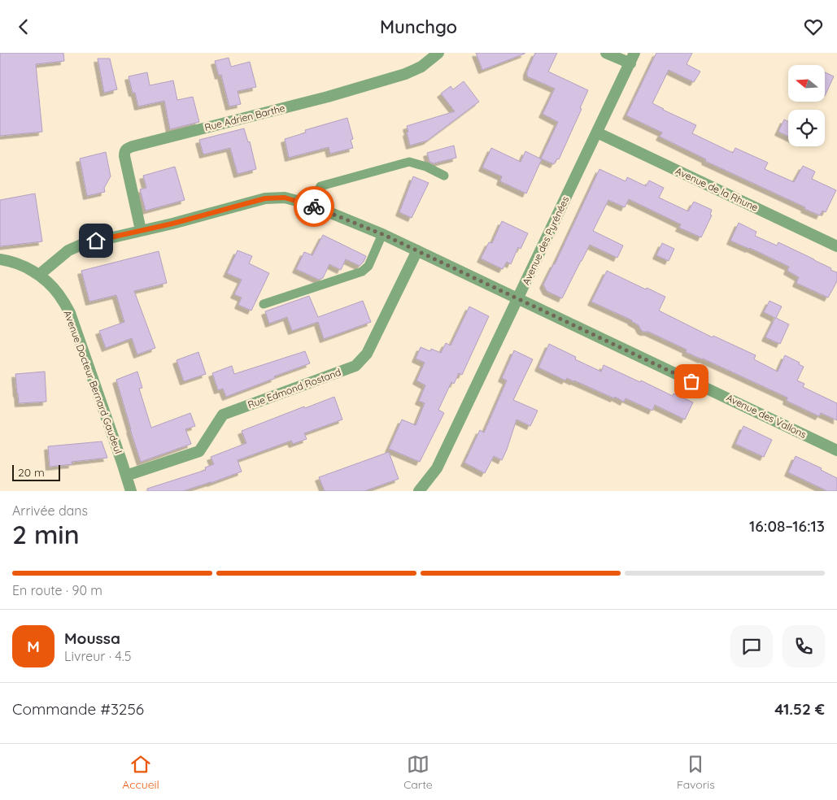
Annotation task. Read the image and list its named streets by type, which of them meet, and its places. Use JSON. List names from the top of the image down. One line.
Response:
{"streets":{"street":["Rue Adrien Barthe","Avenue de la Rhune","Avenue des Pyrénées","Avenue Docteur Bernard Gaudeul","Rue Edmond Rostand","Avenue des Vallons"]},"crossings":[["Rue Adrien Barthe","Avenue des Vallons"],["Avenue de la Rhune","Avenue des Pyrénées"],["Avenue des Pyrénées","Avenue des Vallons"],["Avenue Docteur Bernard Gaudeul","Rue Edmond Rostand"],["Avenue Docteur Bernard Gaudeul","Avenue des Vallons"],["Rue Edmond Rostand","Avenue des Vallons"]],"scale_bar":"20 m","north":"left","page":{"header":"Munchgo","scale":"20 m","heading":["2 min","Arrivée dans","16:08–16:13"],"panel":["Moussa","Livreur · 4.5","Commande #3256","41.52 €"],"bar":"En route · 90 m","round":"M","tabs":["Accueil","Carte","Favoris"]}}
